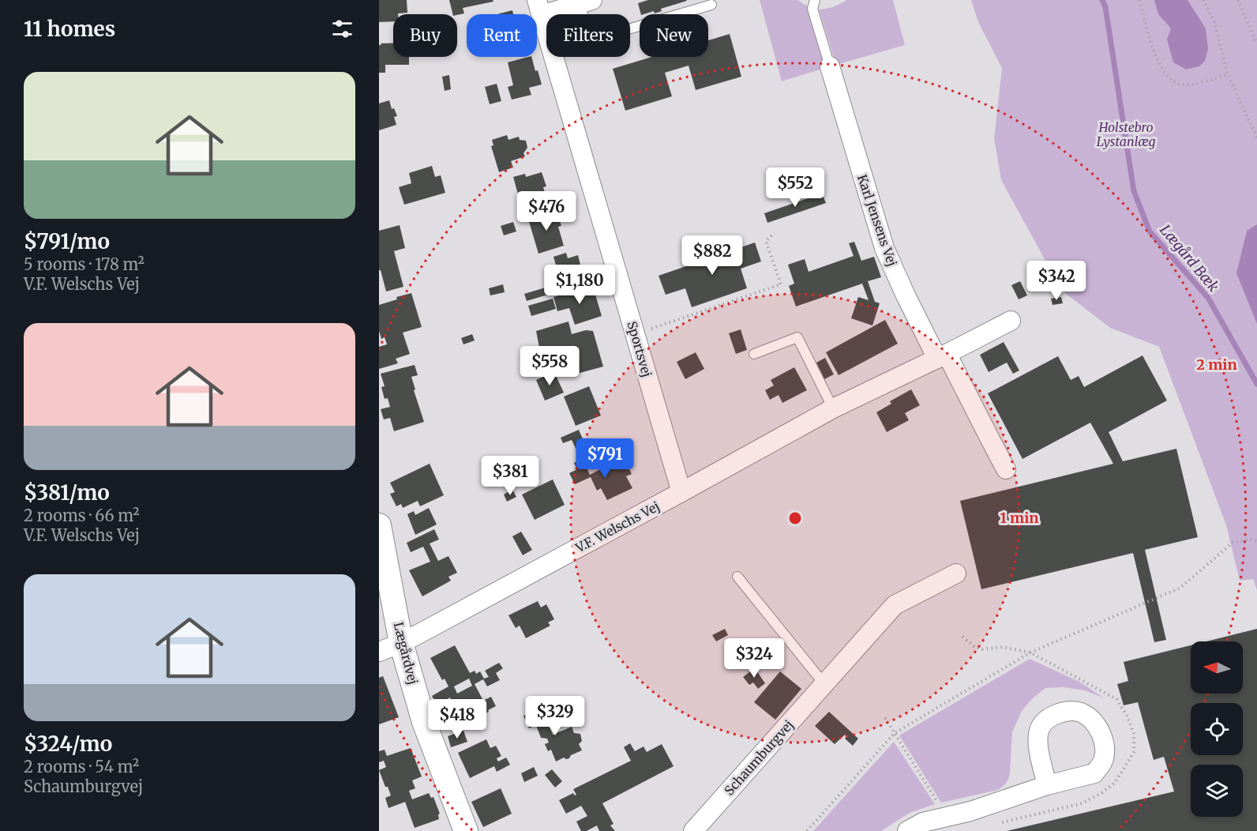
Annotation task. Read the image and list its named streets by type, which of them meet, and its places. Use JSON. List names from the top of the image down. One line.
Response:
{"streets":{"street":["Karl Jensens Vej","Sportsvej","V.F. Welschs Vej","Lægårdvej","Schaumburgvej"]},"crossings":[["Karl Jensens Vej","V.F. Welschs Vej"],["Sportsvej","V.F. Welschs Vej"],["V.F. Welschs Vej","Lægårdvej"]],"water":["Lægård Bæk"],"parks":["Holstebro Lystanlæg"],"north":"left","page":{"heading":"11 homes","chip":["Buy","Rent","Filters","New"],"list":[{"name":"$791/mo","note":"5 rooms · 178 m² · V.F. Welschs Vej"},{"name":"$381/mo","note":"2 rooms · 66 m² · V.F. Welschs Vej"},{"name":"$324/mo","note":"2 rooms · 54 m² · Schaumburgvej"}],"price":["$552","$476","$882","$342","$1,180","$558","$791","$381","$324","$329","$418"]},"rings":["2 min","1 min"]}
